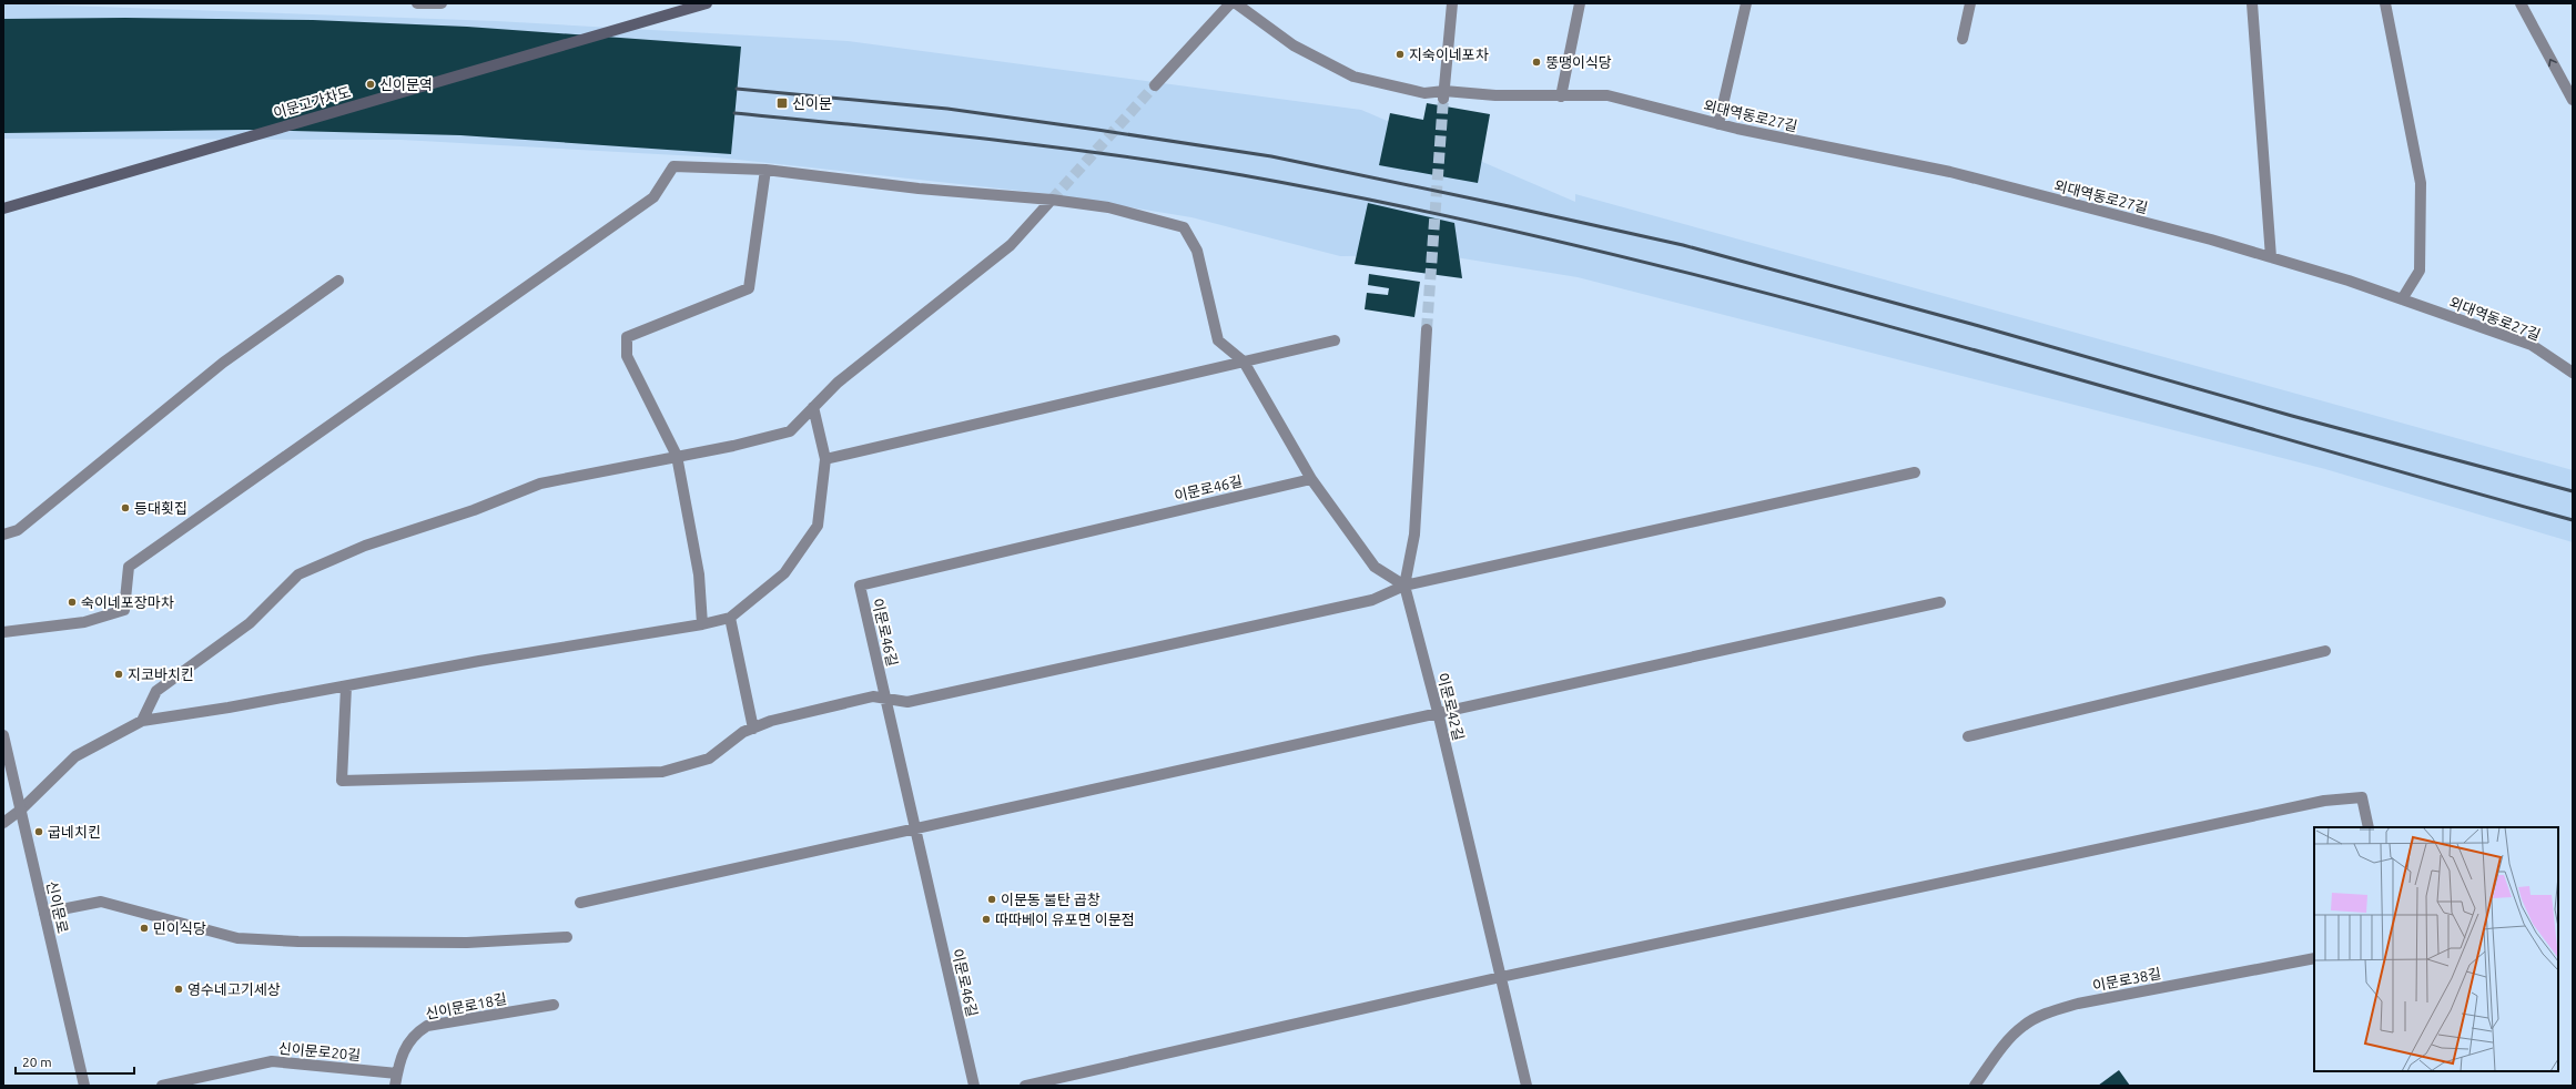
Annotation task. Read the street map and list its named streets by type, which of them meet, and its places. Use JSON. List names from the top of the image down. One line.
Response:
{"streets":{"main road":["이문고가차도"],"street":["외대역동로27길","이문로46길","이문로42길","신이문로","이문로38길","신이문로18길","신이문로20길"]},"crossings":[["신이문로18길","신이문로20길"]],"places":{"other":["지숙이네포차","뚱땡이식당","신이문역","등대횟집","숙이네포장마차","지코바치킨","굽네치킨","이문동 불탄 곱창","따따베이 유포면 이문점","민이식당","영수네고기세상"],"transit":["신이문"]},"scale_bar":"20 m"}
